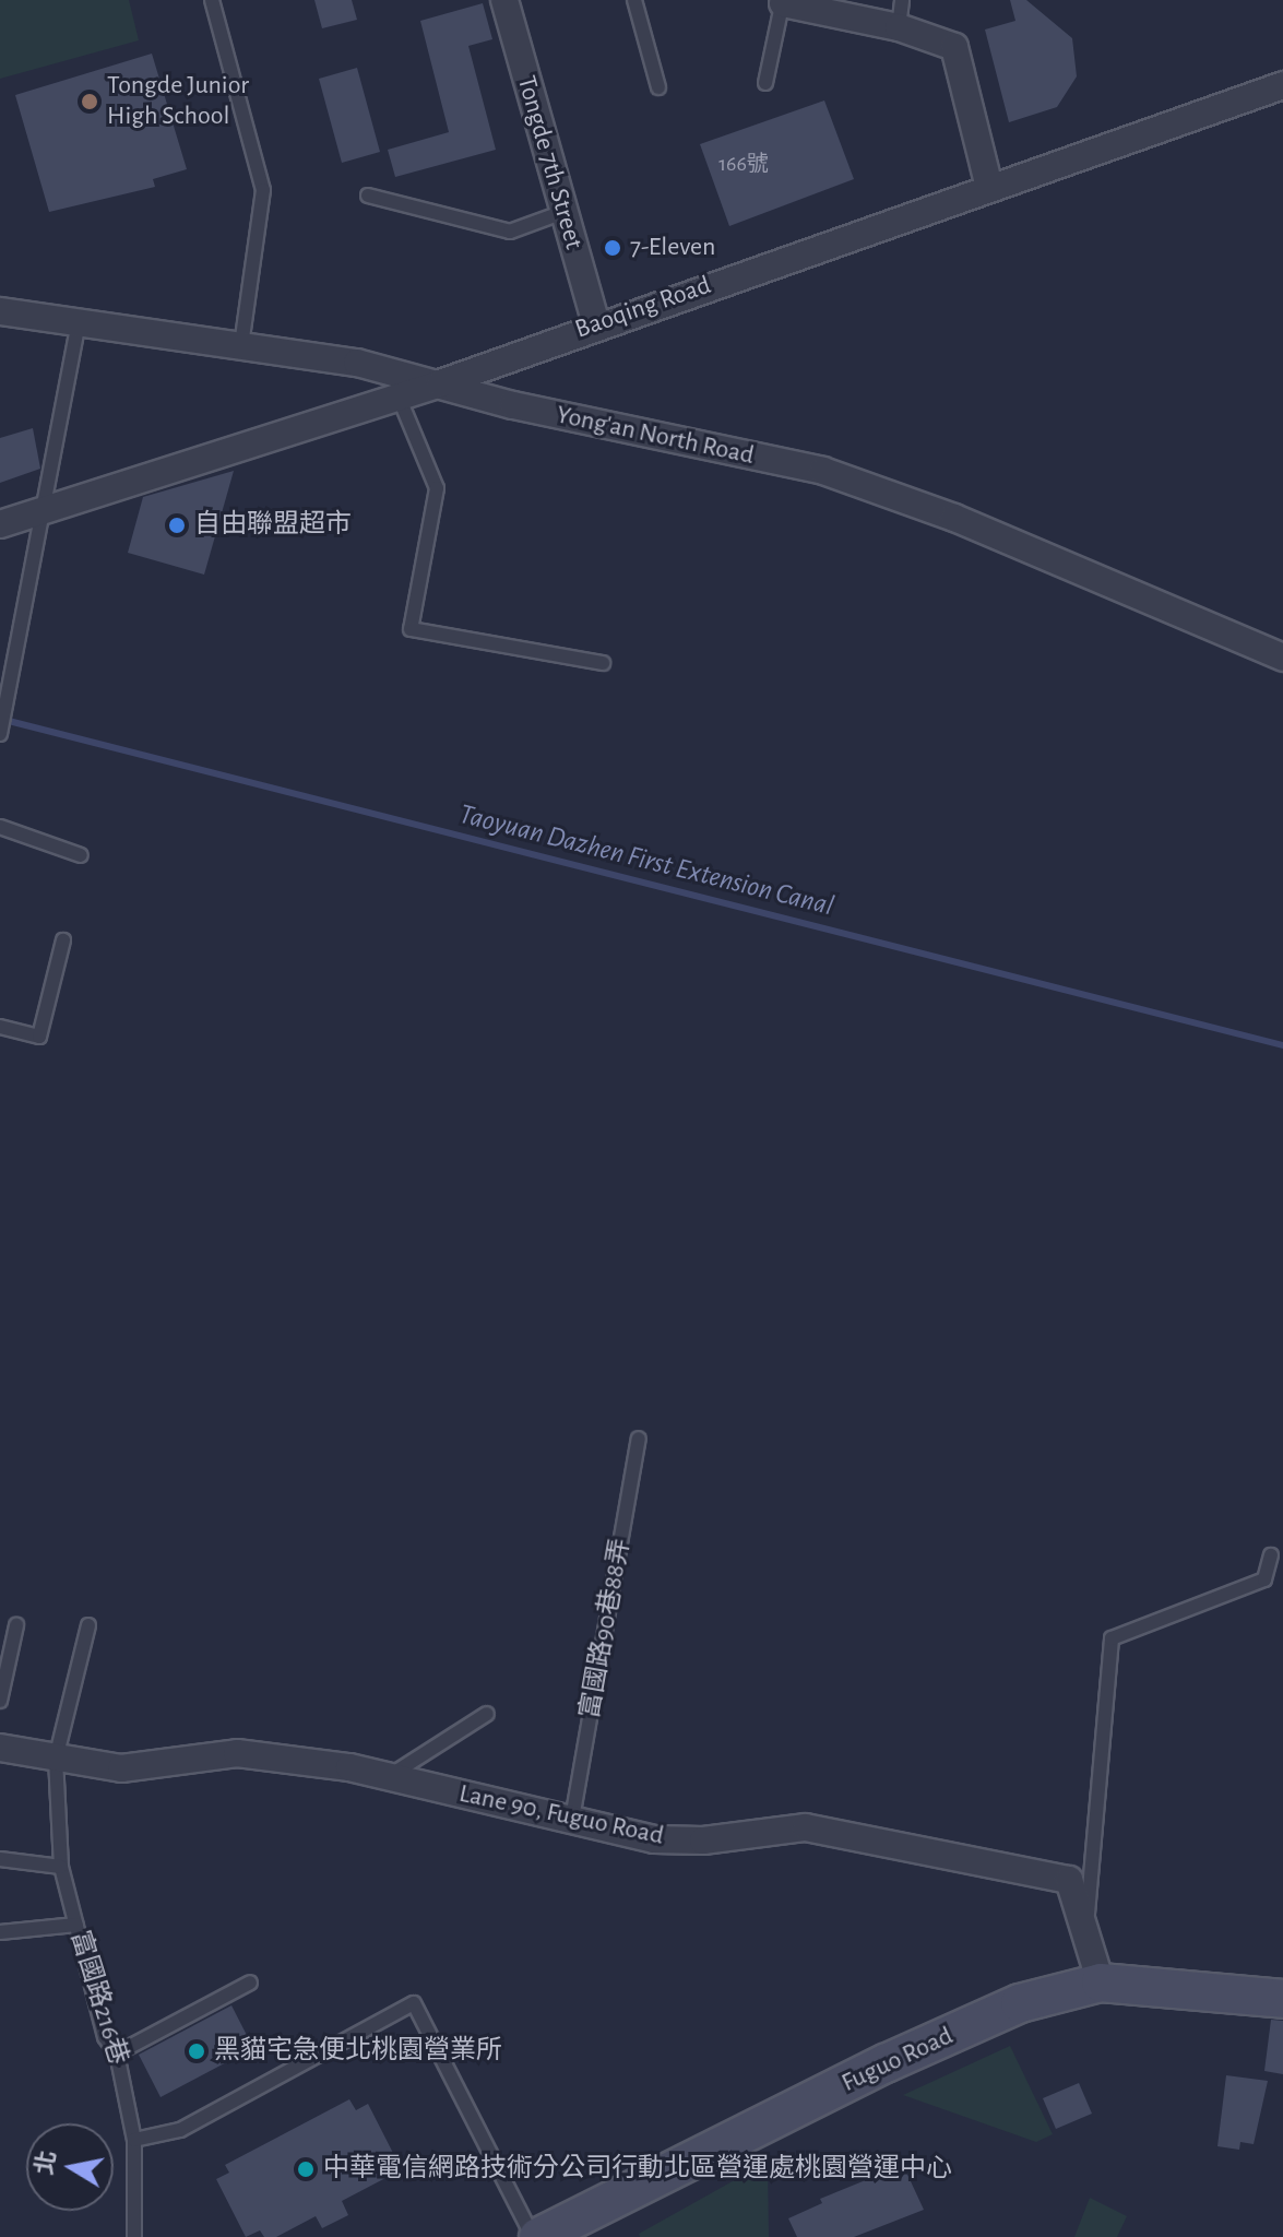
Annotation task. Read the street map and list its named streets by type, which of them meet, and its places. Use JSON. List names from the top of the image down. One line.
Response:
{"streets":{"street":["Tongde 7th Street","Baoqing Road","Yong'an North Road","Lane 90, Fuguo Road","Fuguo Road"],"lane":["富國路90巷88弄","富國路216巷"]},"crossings":[["Tongde 7th Street","Baoqing Road"],["Baoqing Road","Yong'an North Road"],["富國路90巷88弄","Lane 90, Fuguo Road"],["Lane 90, Fuguo Road","富國路216巷"],["Lane 90, Fuguo Road","Fuguo Road"]],"water":["Taoyuan Dazhen First Extension Canal"],"places":["Tongde Junior High School","7-Eleven","自由聯盟超市","黑貓宅急便北桃園營業所","中華電信網路技術分公司行動北區營運處桃園營運中心"],"house_numbers":["166號"],"north":"left"}
